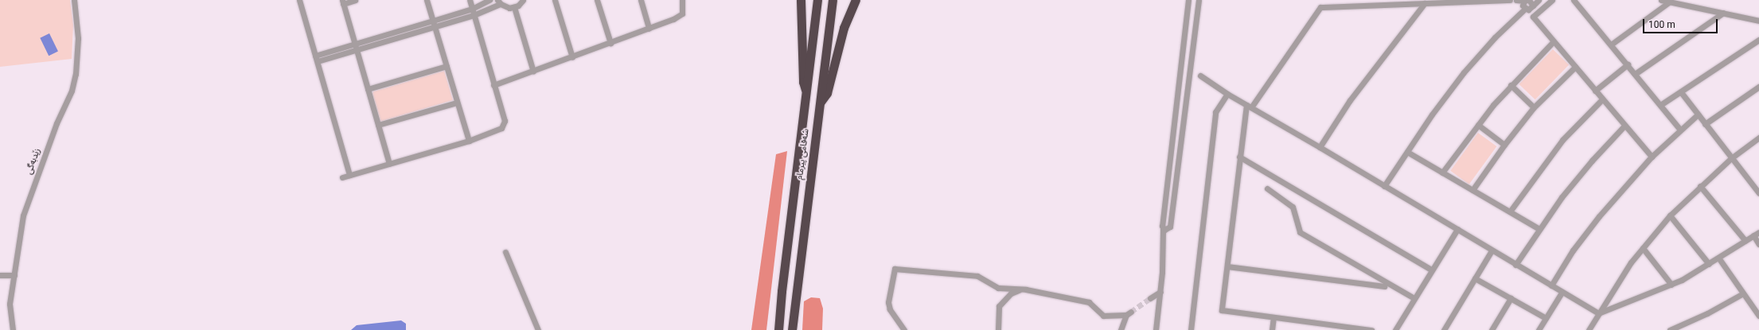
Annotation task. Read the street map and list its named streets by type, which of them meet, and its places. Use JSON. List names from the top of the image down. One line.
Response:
{"streets":{"highway":["شەقامی پیرمام"],"street":["زێدبەگی"]},"scale_bar":"100 m"}
